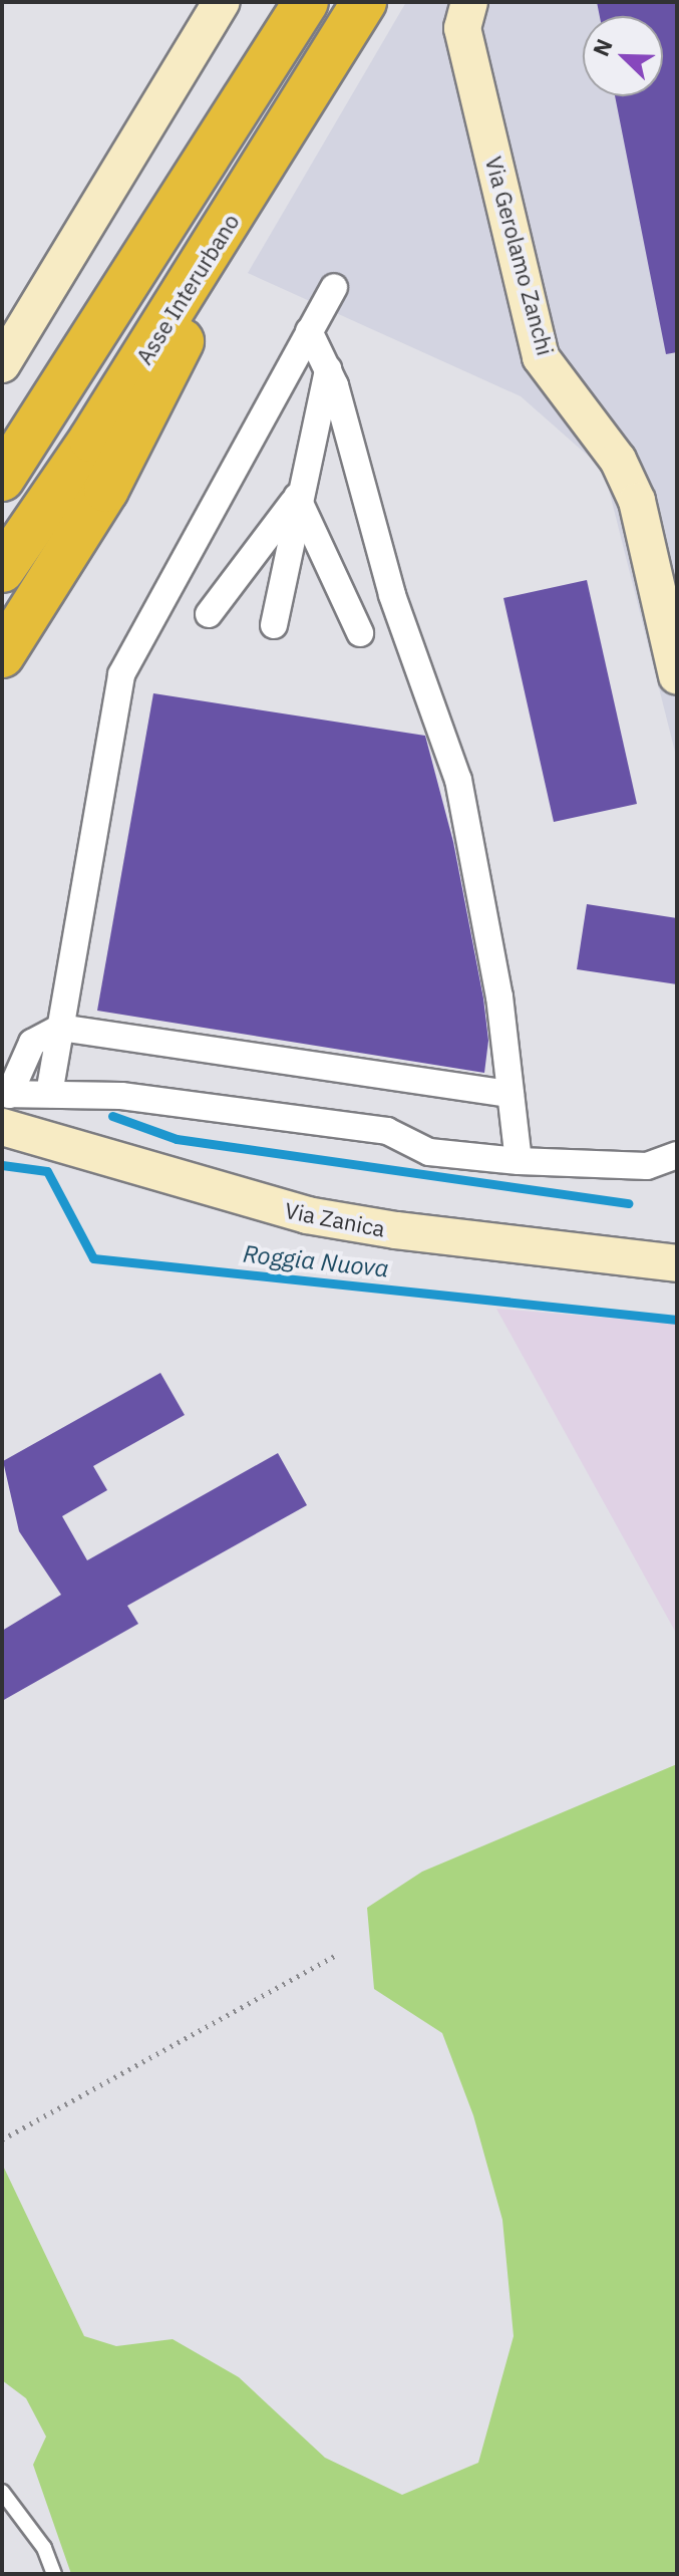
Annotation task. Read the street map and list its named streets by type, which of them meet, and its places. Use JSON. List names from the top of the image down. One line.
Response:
{"streets":{"highway":["Asse Interurbano"],"main road":["Via Gerolamo Zanchi","Via Zanica"]},"water":["Roggia Nuova"],"north":"top left"}
